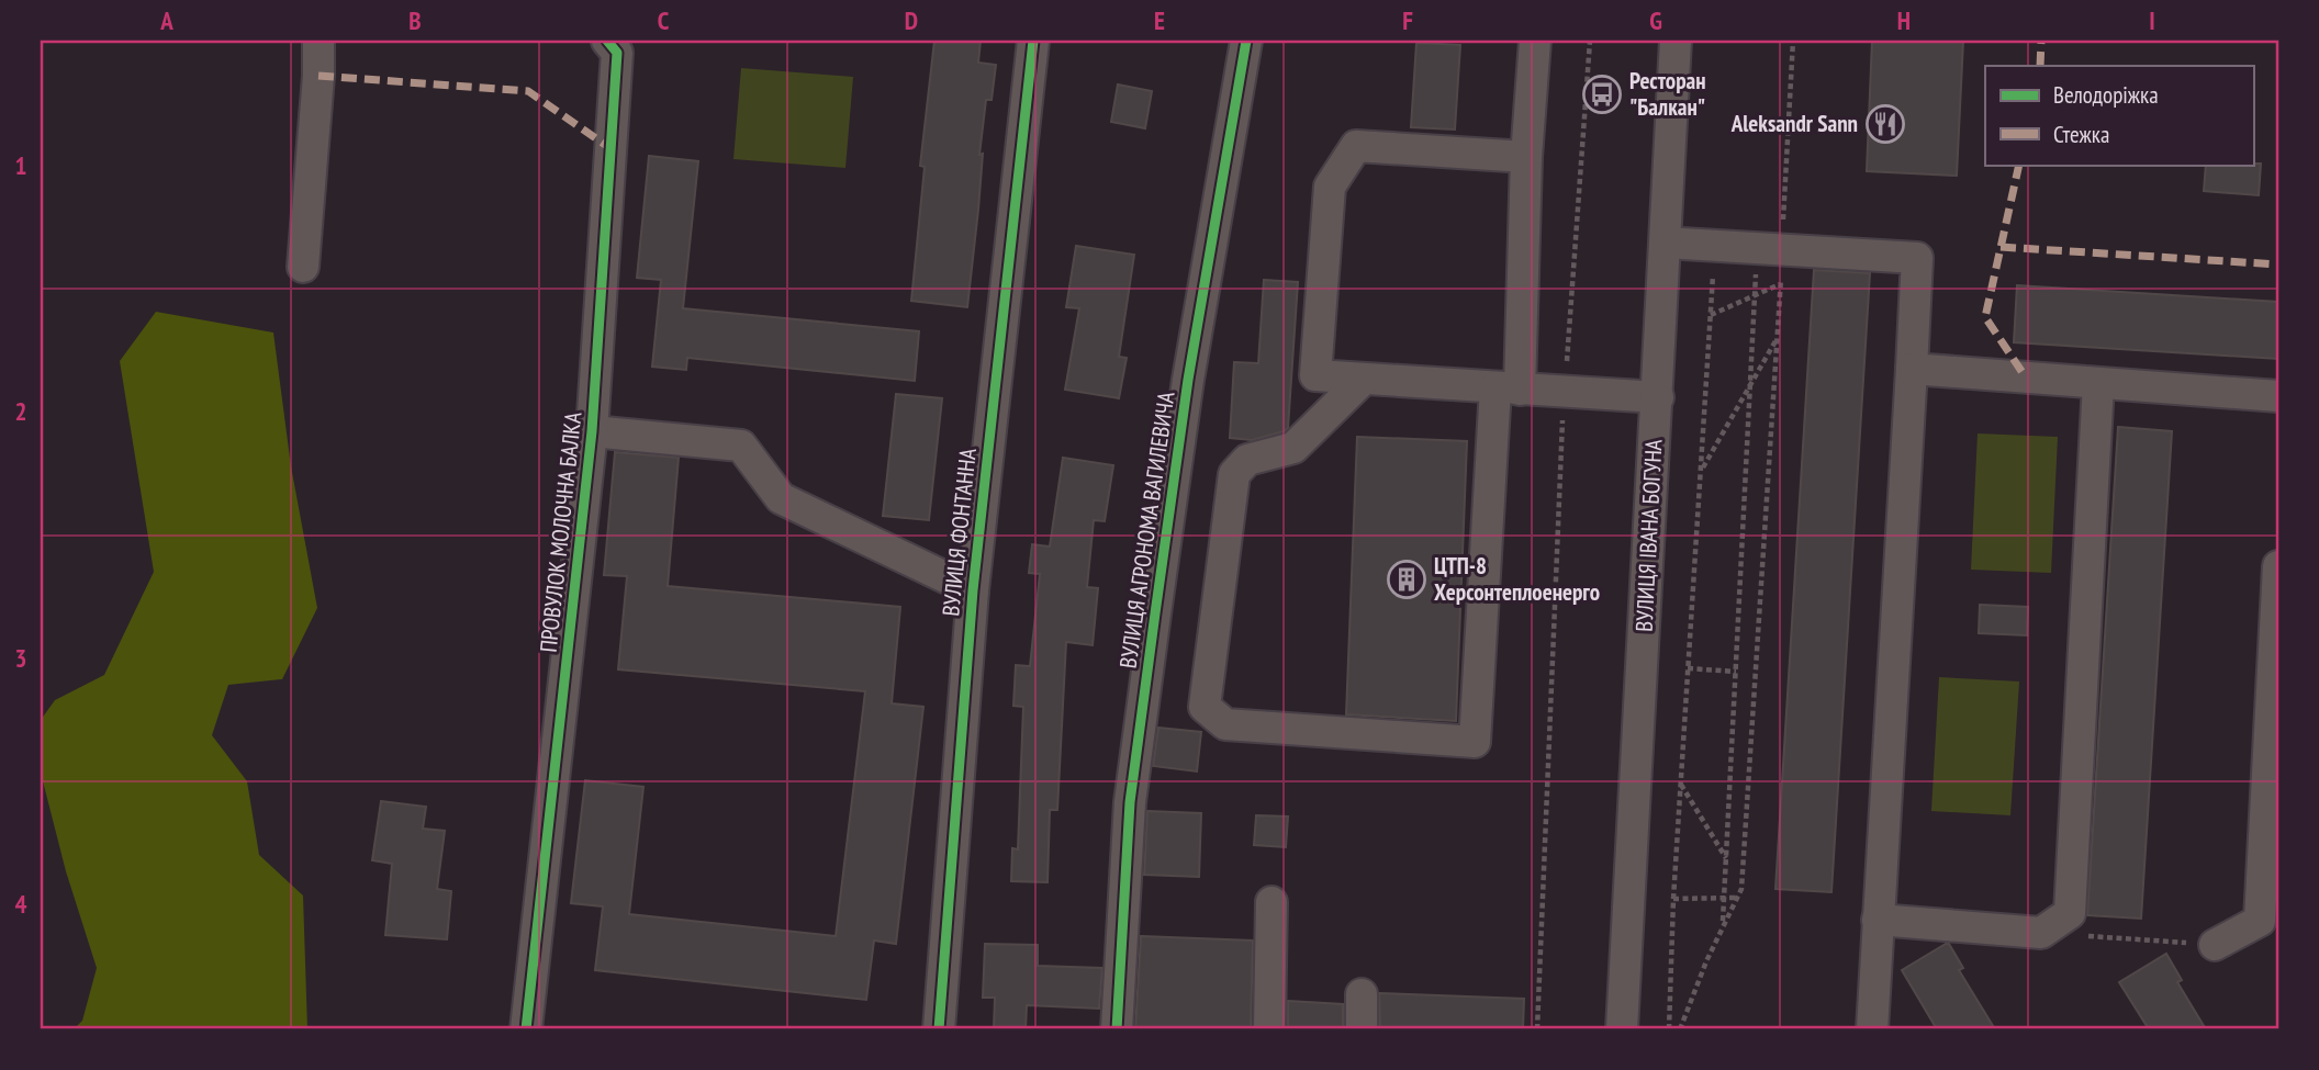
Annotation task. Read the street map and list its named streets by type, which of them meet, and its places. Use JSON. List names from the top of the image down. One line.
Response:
{"streets":{"street":["ВУЛИЦЯ АГРОНОМА ВАГИЛЕВИЧА","ПРОВУЛОК МОЛОЧНА БАЛКА","ВУЛИЦЯ ФОНТАННА","ВУЛИЦЯ ІВАНА БОГУНА"]},"places":{"bus stop":["Ресторан \"Балкан\""],"restaurant":["Aleksandr Sann"],"building":["ЦТП-8 Херсонтеплоенерго"]},"legend":["Велодоріжка","Стежка"],"grid":{"columns":["A","B","C","D","E","F","G","H","I"],"rows":["1","2","3","4"]}}
